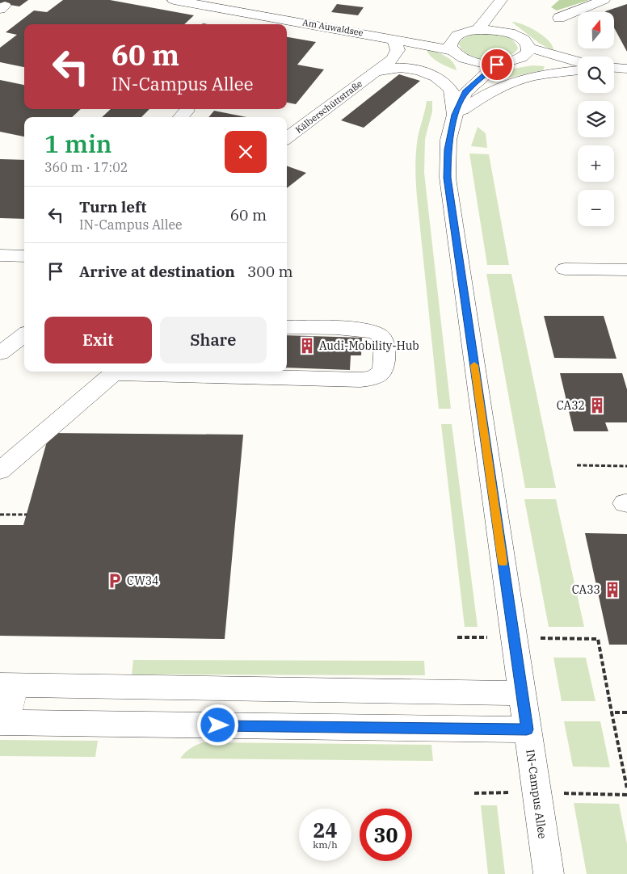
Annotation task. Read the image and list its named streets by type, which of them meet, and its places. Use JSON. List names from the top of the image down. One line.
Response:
{"streets":{"street":["Am Auwaldsee","Kälberschüttstraße","IN-Campus Allee"]},"crossings":[["Am Auwaldsee","Kälberschüttstraße"],["Kälberschüttstraße","IN-Campus Allee"]],"places":{"building":["Audi-Mobility-Hub","CA32","CA33"],"parking":["CW34"]},"north":"top","page":{"map_buttons":["+","−"],"turn":["60 m","IN-Campus Allee"],"heading":["1 min","360 m · 17:02"],"list":[{"name":"Turn left","note":"IN-Campus Allee","value":"60 m"},{"name":"Arrive at destination","value":"300 m"}],"buttons":["Exit","Share"],"speed":"24 km/h","limit":"30"}}
